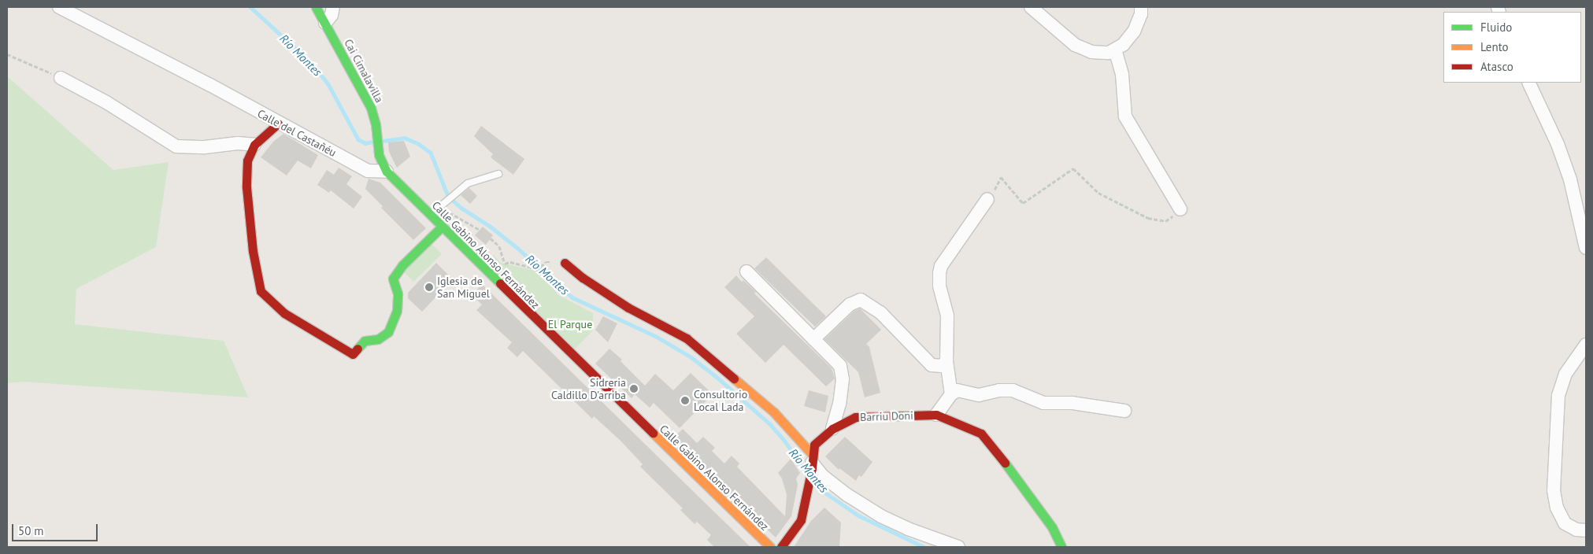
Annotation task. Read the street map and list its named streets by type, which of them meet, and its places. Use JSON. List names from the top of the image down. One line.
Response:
{"streets":{"street":["Cai Cimalavilla","Calle del Castañéu","Calle Gabino Alonso Fernández","Barriu Doni"]},"crossings":[["Cai Cimalavilla","Calle Gabino Alonso Fernández"],["Calle del Castañéu","Calle Gabino Alonso Fernández"]],"water":["Río Montes"],"parks":["El Parque"],"places":["Iglesia de San Miguel","Sidreria Caldillo D'arriba","Consultorio Local Lada"],"legend":["Fluido","Lento","Atasco"],"scale_bar":"50 m"}
